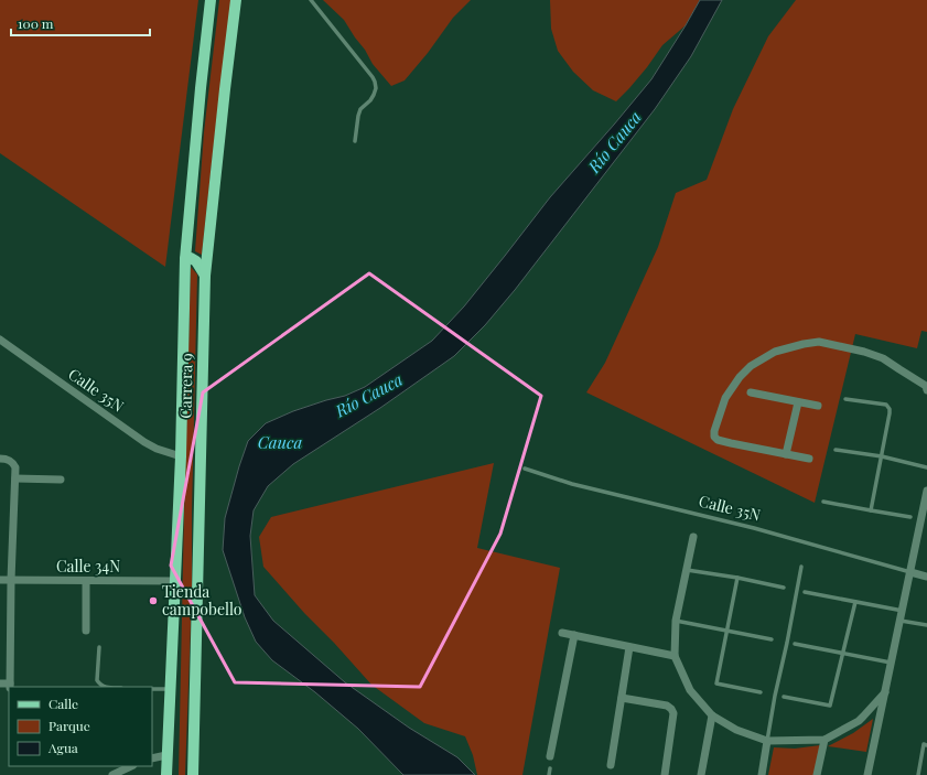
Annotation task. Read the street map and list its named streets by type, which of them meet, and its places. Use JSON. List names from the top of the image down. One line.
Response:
{"streets":{"main road":["Carrera 9"],"street":["Calle 35N","Calle 34N"]},"crossings":[["Carrera 9","Calle 35N"],["Carrera 9","Calle 34N"]],"water":["Río Cauca","Cauca"],"places":["Tienda campobello"],"legend":["Calle","Parque","Agua"],"scale_bar":"100 m"}
